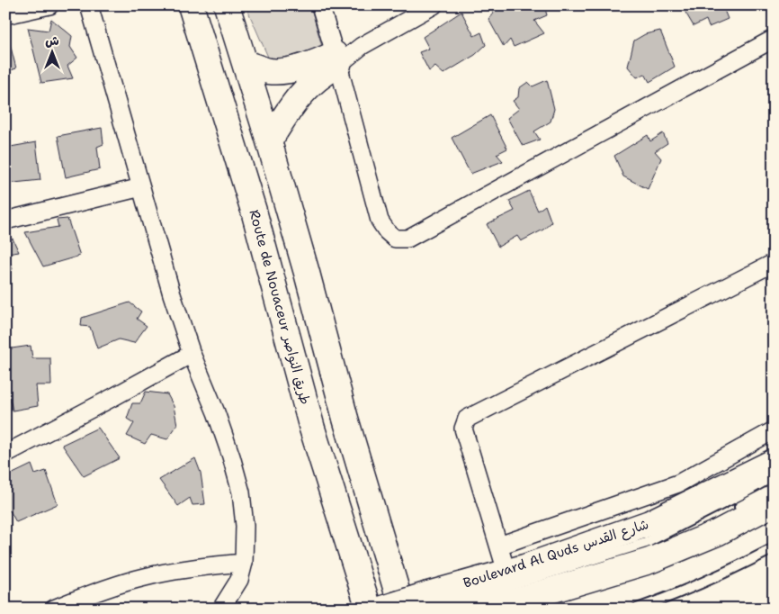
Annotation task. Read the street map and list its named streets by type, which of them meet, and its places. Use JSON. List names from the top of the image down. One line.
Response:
{"streets":{"main road":["Route de Nouaceur طريق النواصر","Boulevard Al Quds شارع القدس"]},"north":"top"}
